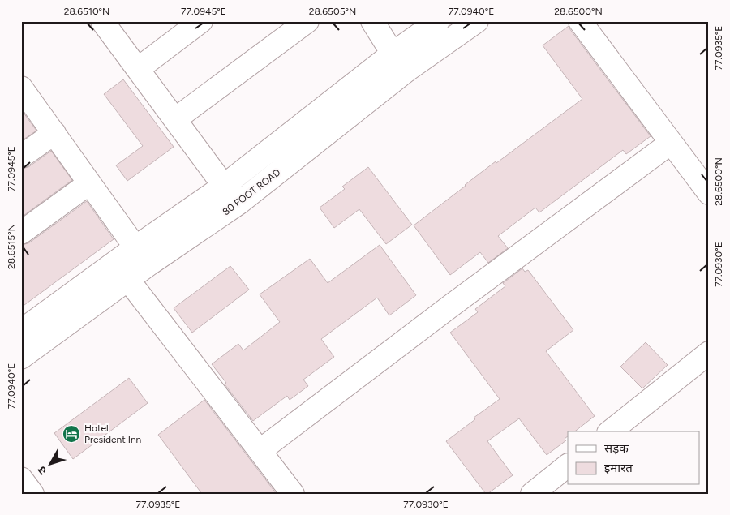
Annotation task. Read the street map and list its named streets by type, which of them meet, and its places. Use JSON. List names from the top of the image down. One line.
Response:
{"streets":{"street":["80 FOOT ROAD"]},"places":{"hotel":["Hotel President Inn"]},"legend":["सड़क","इमारत"],"north":"bottom left","coordinates":["28.6510°N","77.0945°E","28.6505°N","77.0940°E","28.6500°N","77.0935°E","28.6515°N","77.0930°E"]}
